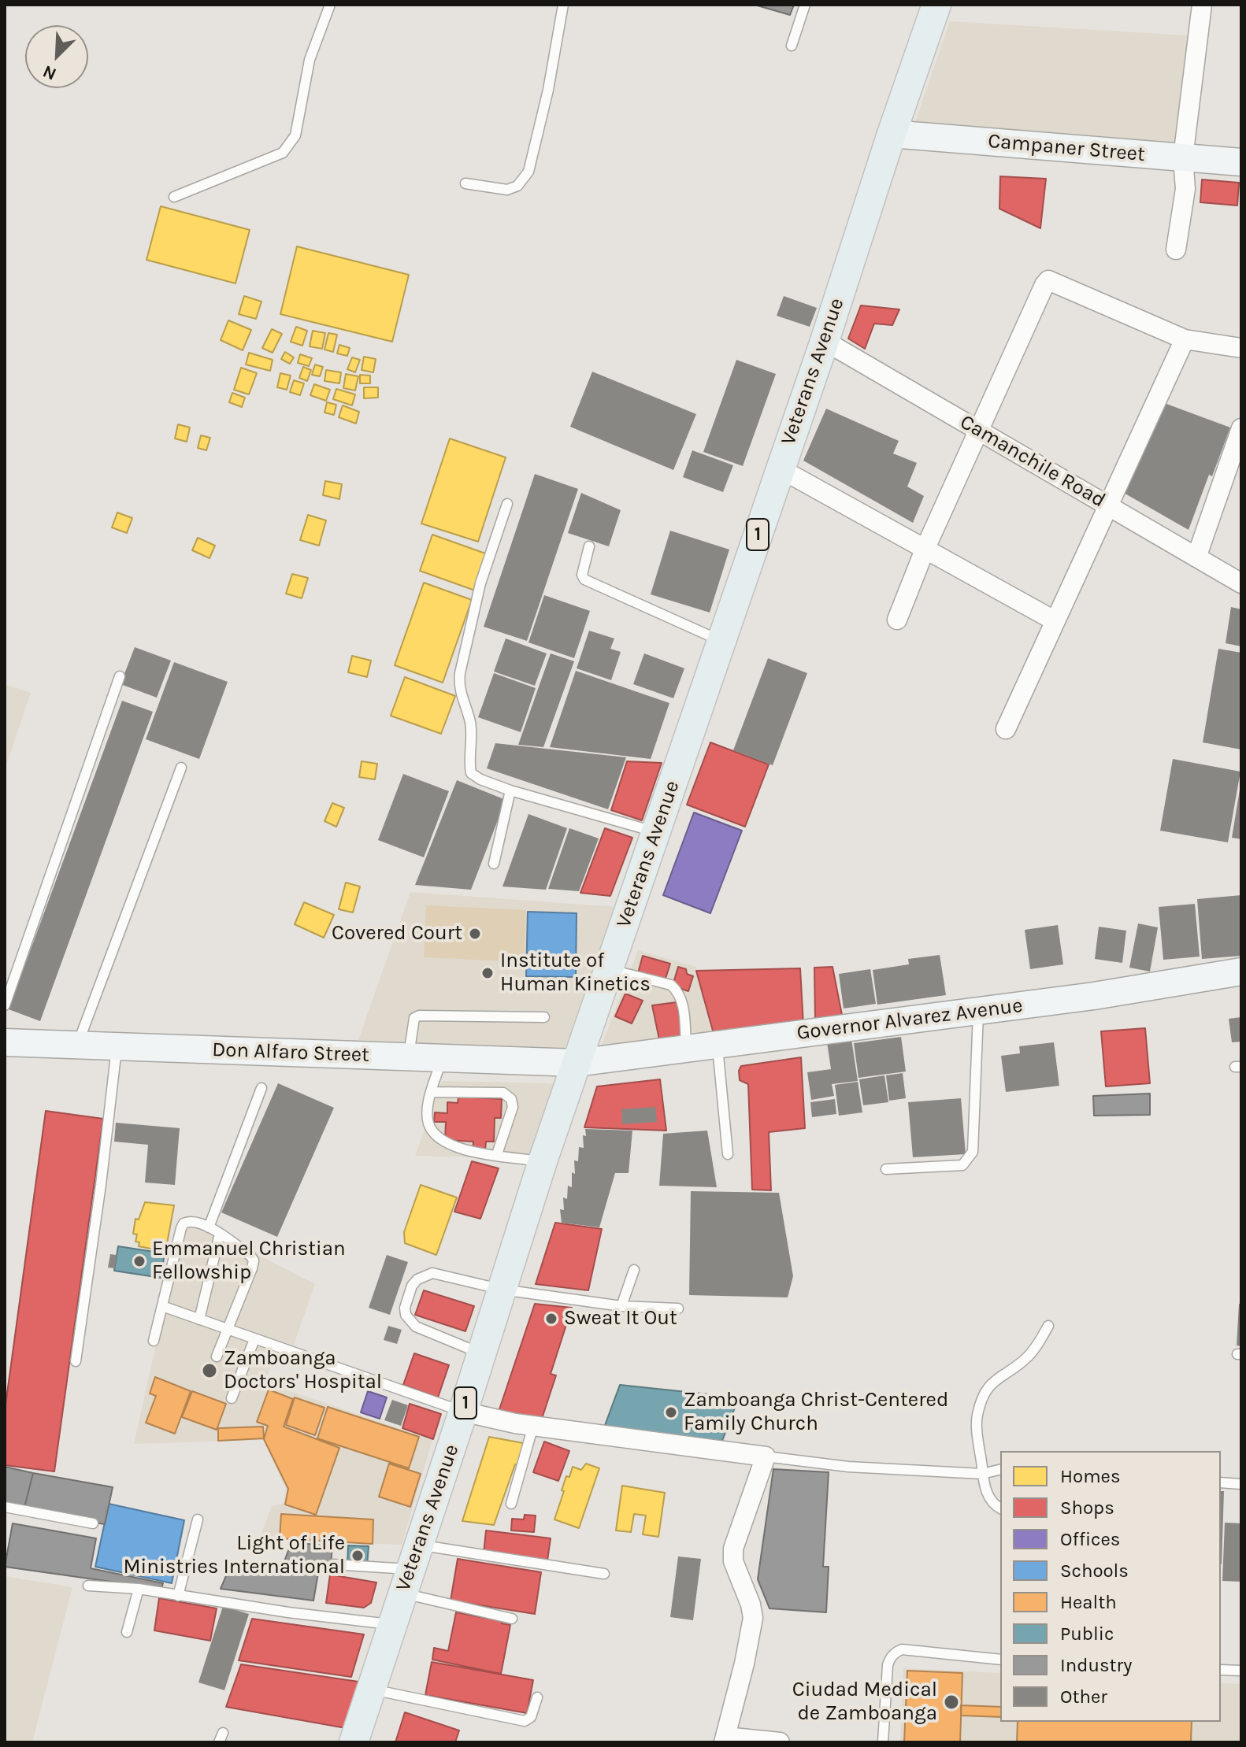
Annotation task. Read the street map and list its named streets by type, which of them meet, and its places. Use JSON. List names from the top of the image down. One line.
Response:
{"streets":{"main road":["Campaner Street","Veterans Avenue","1","Governor Alvarez Avenue","Don Alfaro Street"],"street":["Camanchile Road"]},"crossings":[["Campaner Street","Veterans Avenue"],["Veterans Avenue","Camanchile Road"],["Veterans Avenue","Governor Alvarez Avenue"],["Veterans Avenue","Don Alfaro Street"],["Governor Alvarez Avenue","Don Alfaro Street"]],"places":["Covered Court","Institute of Human Kinetics","Emmanuel Christian Fellowship","Sweat It Out","Zamboanga Doctors' Hospital","Zamboanga Christ-Centered Family Church","Light of Life Ministries International","Ciudad Medical de Zamboanga"],"legend":["Homes","Shops","Offices","Schools","Health","Public","Industry","Other"],"north":"bottom left"}
